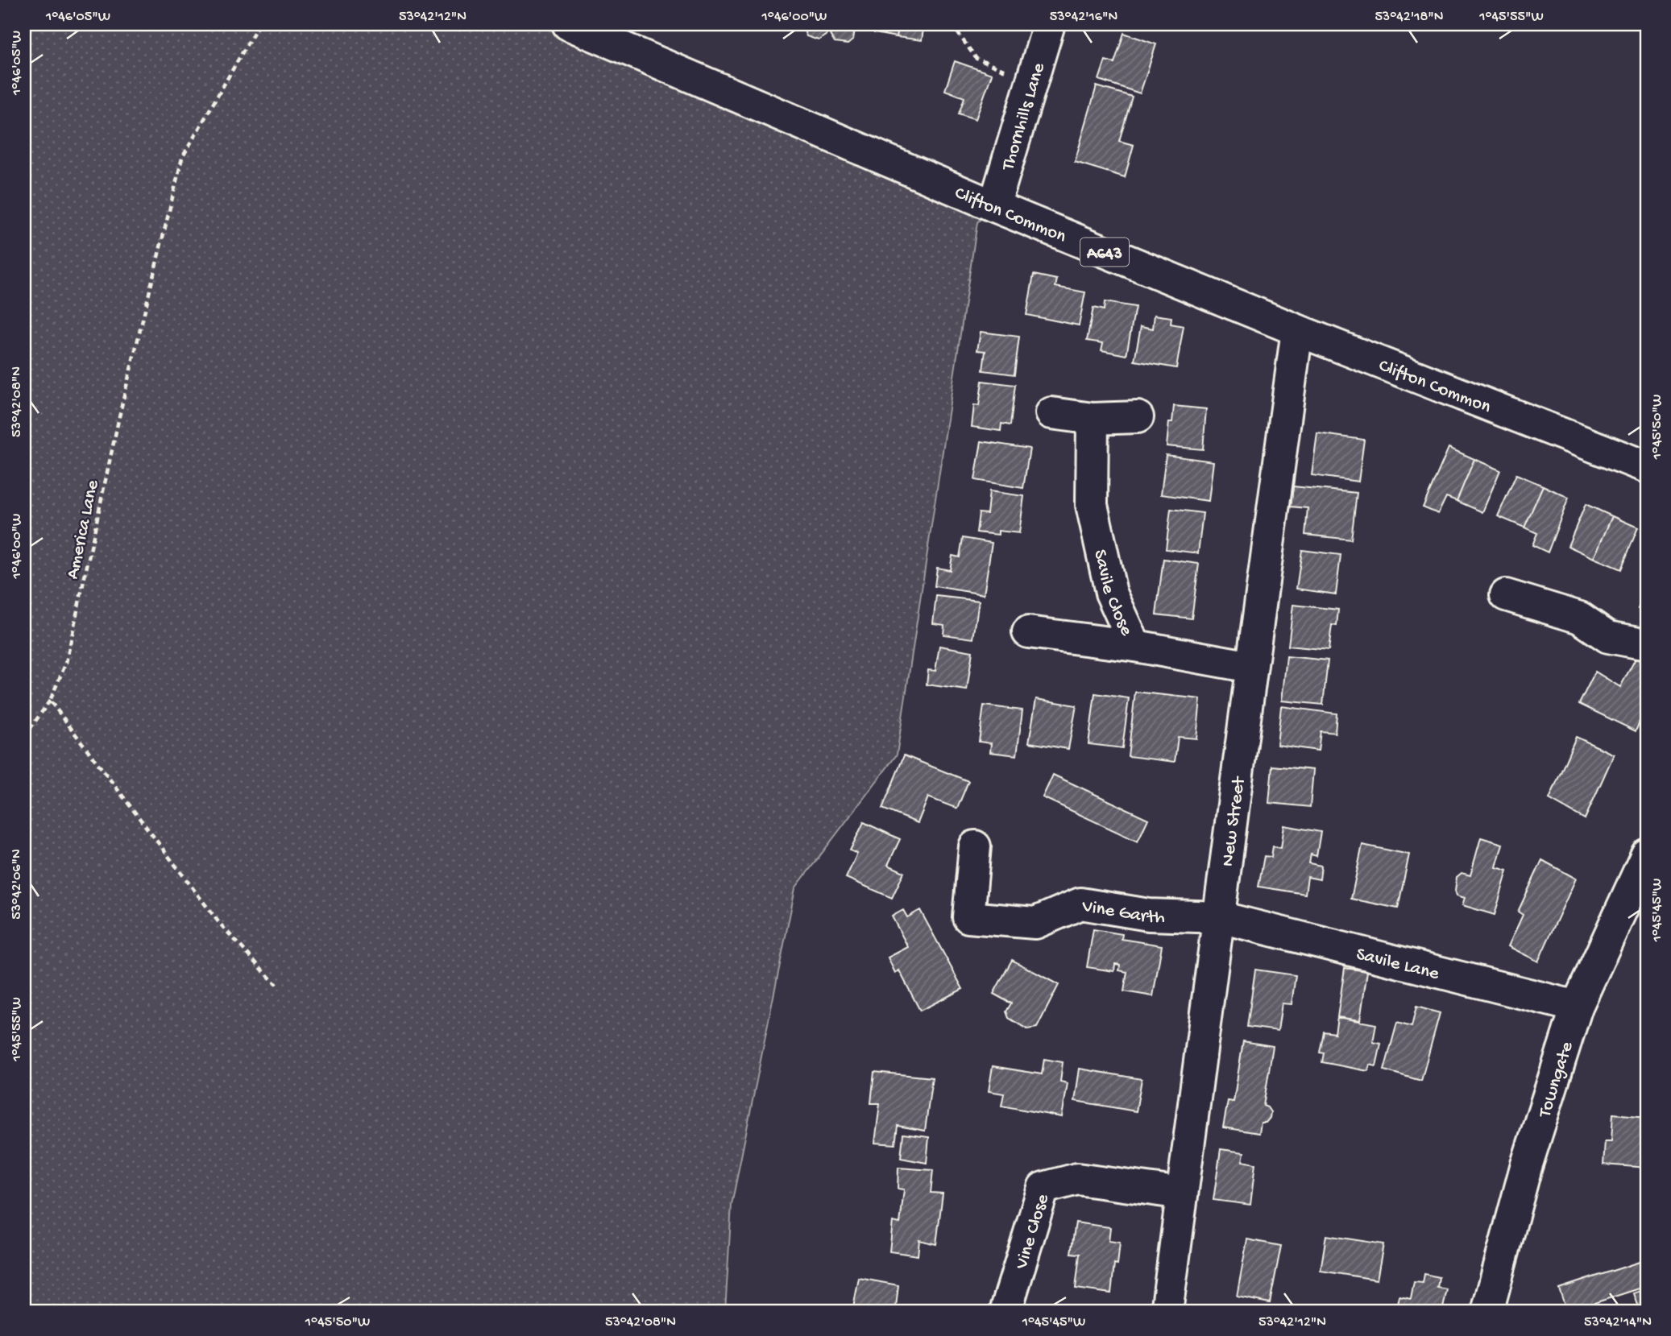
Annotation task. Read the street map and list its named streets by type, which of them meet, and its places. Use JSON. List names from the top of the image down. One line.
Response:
{"streets":{"street":["Thornhills Lane","Clifton Common","A643","Savile Close","New Street","Vine Garth","Savile Lane","Towngate","Vine Close"],"path":["America Lane"]},"crossings":[["Thornhills Lane","Clifton Common"],["Clifton Common","New Street"],["Savile Close","New Street"],["New Street","Vine Garth"],["New Street","Savile Lane"],["New Street","Vine Close"],["Vine Garth","Savile Lane"],["Savile Lane","Towngate"]],"coordinates":["1°46'05\"W","53°42'12\"N","1°46'00\"W","53°42'16\"N","53°42'18\"N","1°45'55\"W","53°42'08\"N","1°45'50\"W","53°42'06\"N","1°45'45\"W","53°42'14\"N"]}
